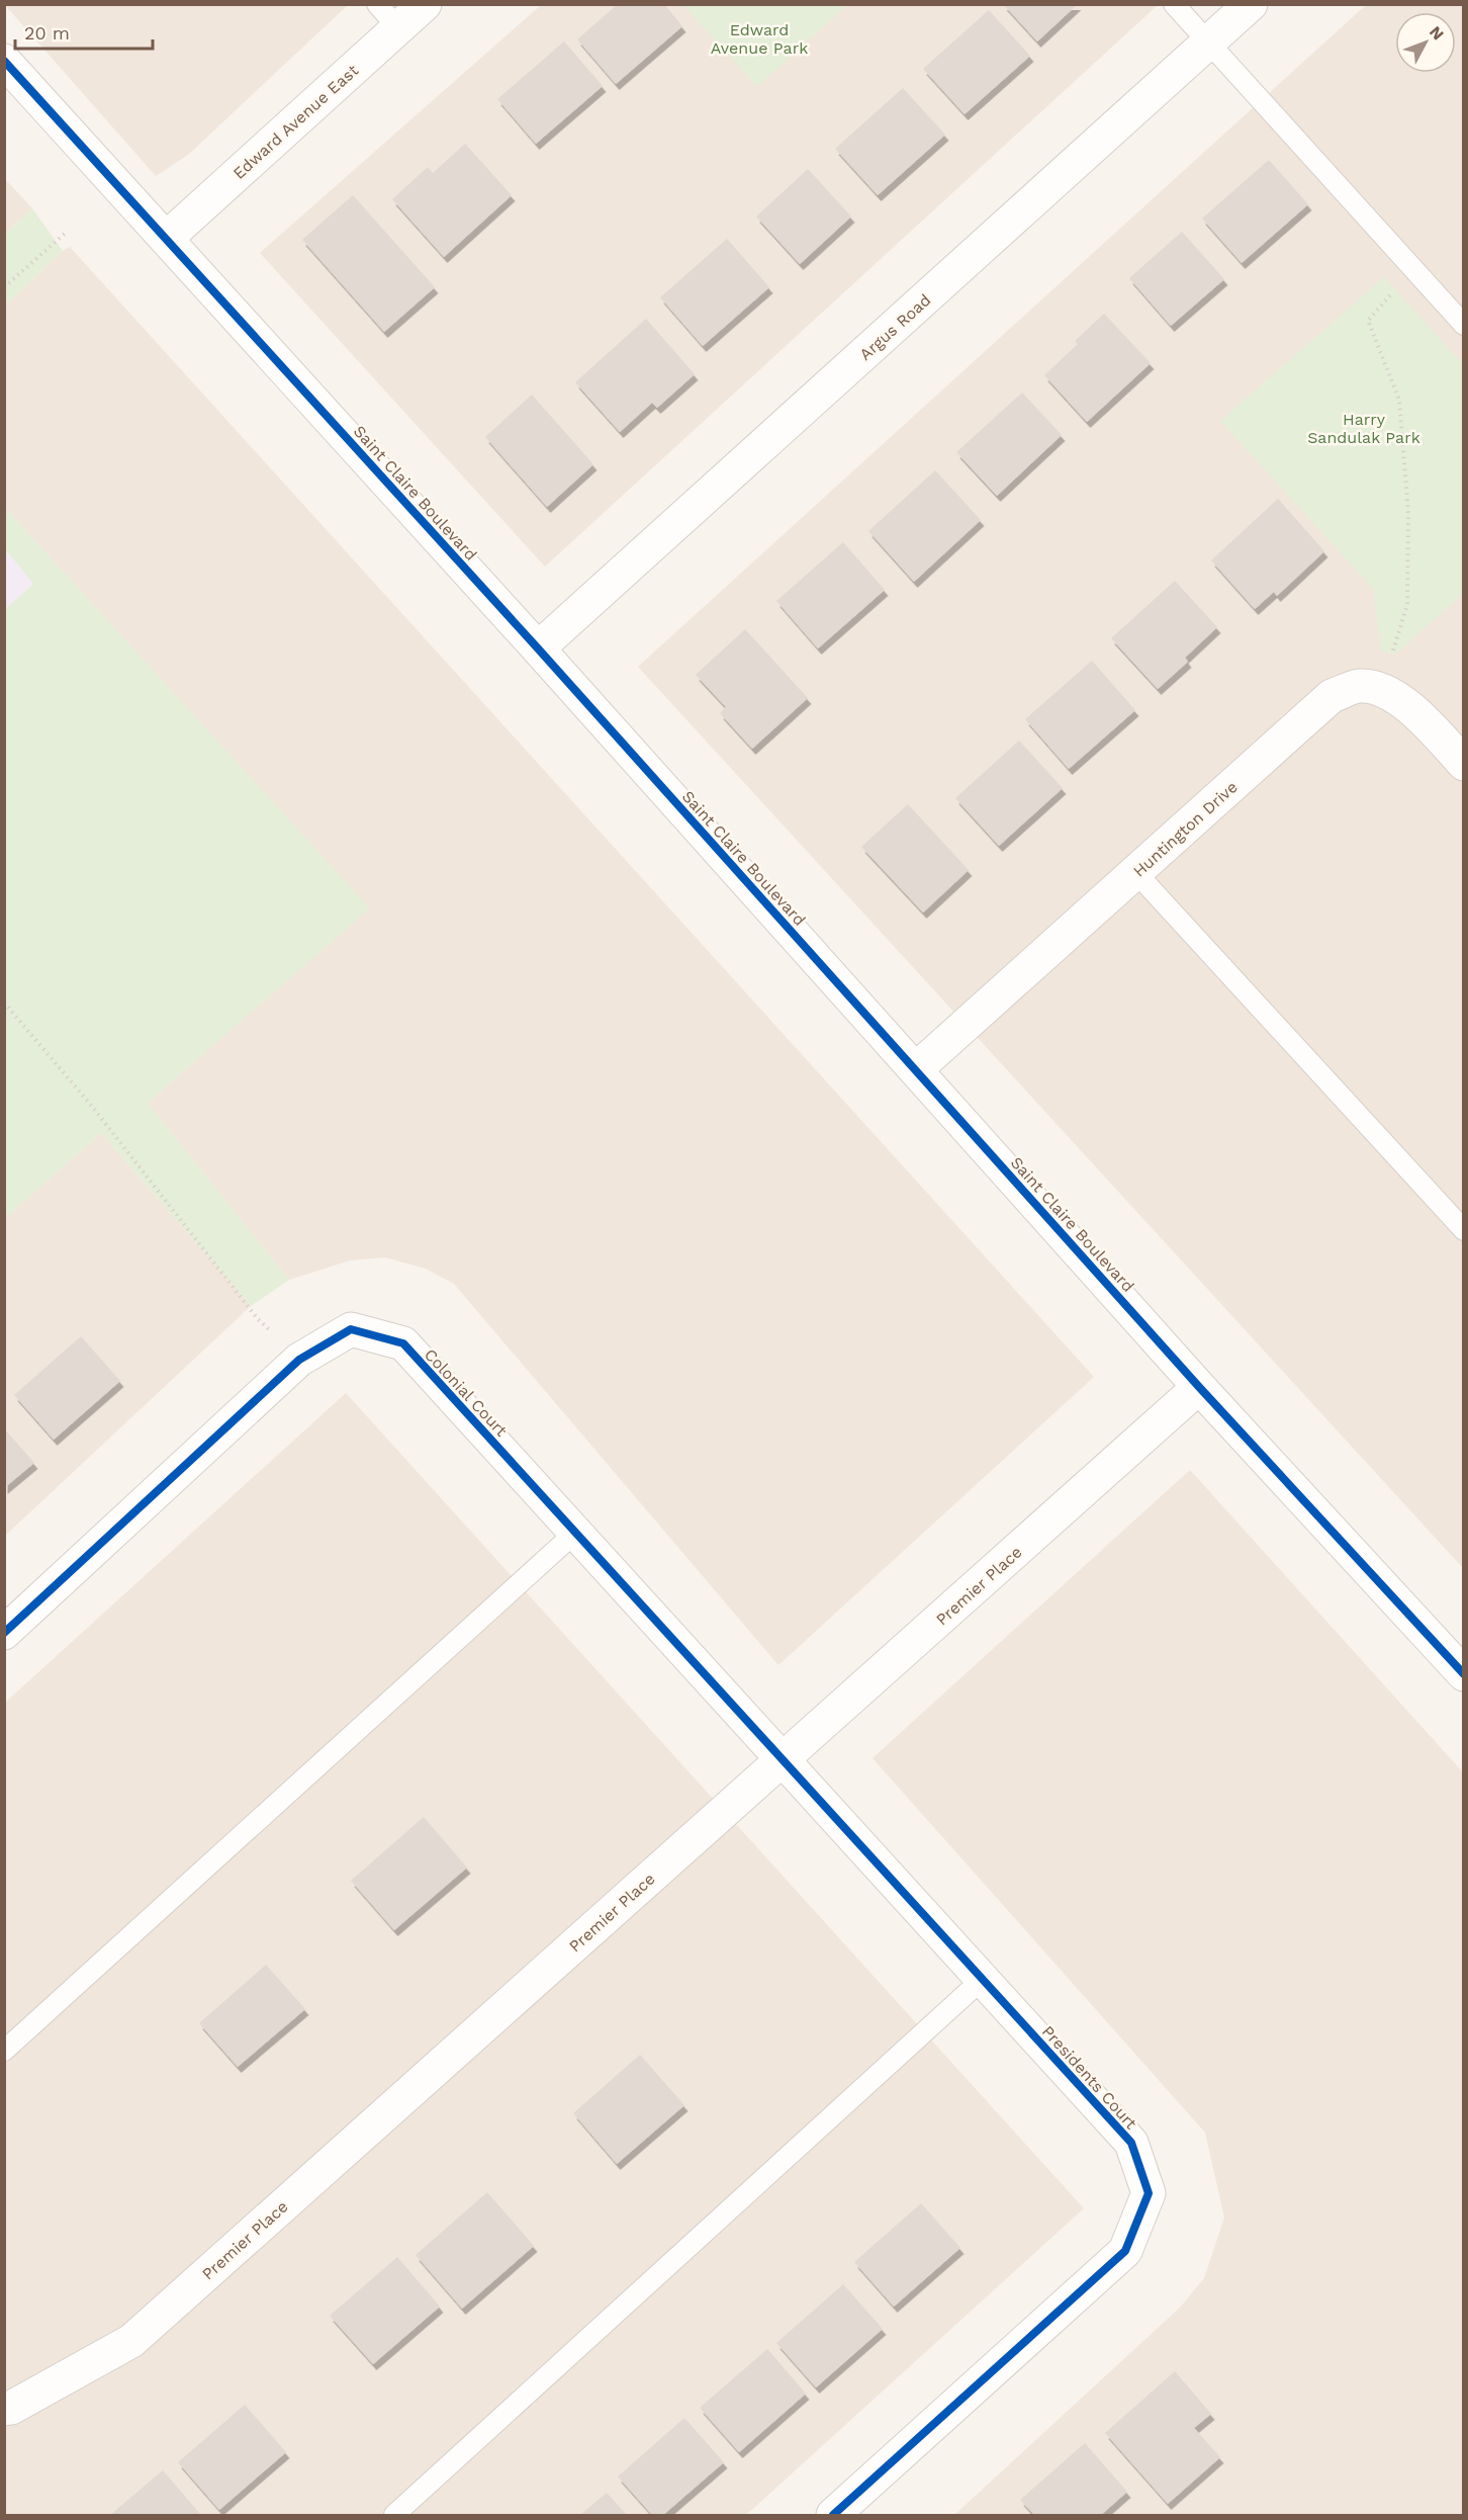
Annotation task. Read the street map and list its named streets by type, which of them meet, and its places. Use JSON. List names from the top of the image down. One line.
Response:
{"streets":{"street":["Edward Avenue East","Argus Road","Saint Claire Boulevard","Huntington Drive","Colonial Court","Premier Place","Presidents Court"]},"crossings":[["Edward Avenue East","Saint Claire Boulevard"],["Argus Road","Saint Claire Boulevard"],["Saint Claire Boulevard","Huntington Drive"],["Saint Claire Boulevard","Premier Place"],["Colonial Court","Premier Place"],["Colonial Court","Presidents Court"],["Premier Place","Presidents Court"]],"parks":["Edward Avenue Park","Harry Sandulak Park"],"scale_bar":"20 m","north":"top right"}
